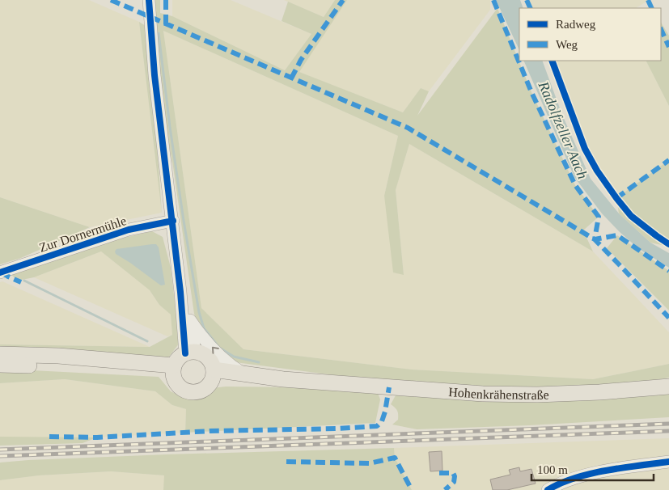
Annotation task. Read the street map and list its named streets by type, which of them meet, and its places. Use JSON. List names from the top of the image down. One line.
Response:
{"streets":{"main road":["Hohenkrähenstraße"],"street":["Zur Dornermühle"]},"water":["Radolfzeller Aach"],"legend":["Radweg","Weg"],"scale_bar":"100 m"}
